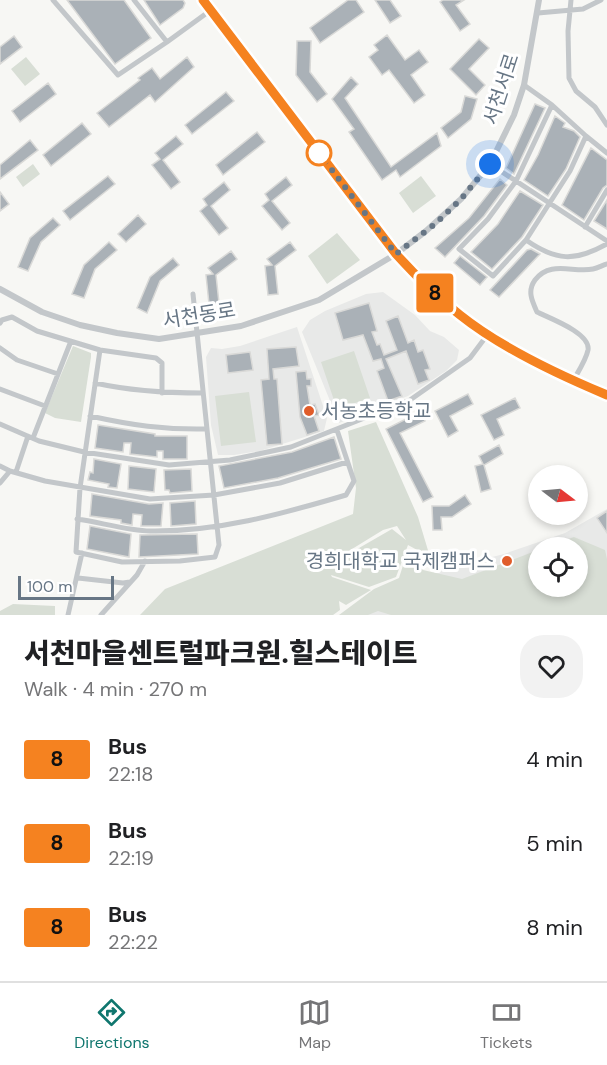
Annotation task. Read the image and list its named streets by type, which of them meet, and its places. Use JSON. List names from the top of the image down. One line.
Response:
{"streets":{"street":["서천서로","서천동로"]},"crossings":[["서천서로","서천동로"]],"places":["서농초등학교","경희대학교 국제캠퍼스"],"lines":["bus line 8"],"scale_bar":"100 m","north":"right","page":{"on_map":"8","scale":"100 m","heading":["서천마을센트럴파크원.힐스테이트","Walk · 4 min · 270 m"],"list":[{"mark":"8","name":"Bus","note":"22:18","value":"4 min"},{"mark":"8","name":"Bus","note":"22:19","value":"5 min"},{"mark":"8","name":"Bus","note":"22:22","value":"8 min"}],"tabs":["Directions","Map","Tickets"]}}
